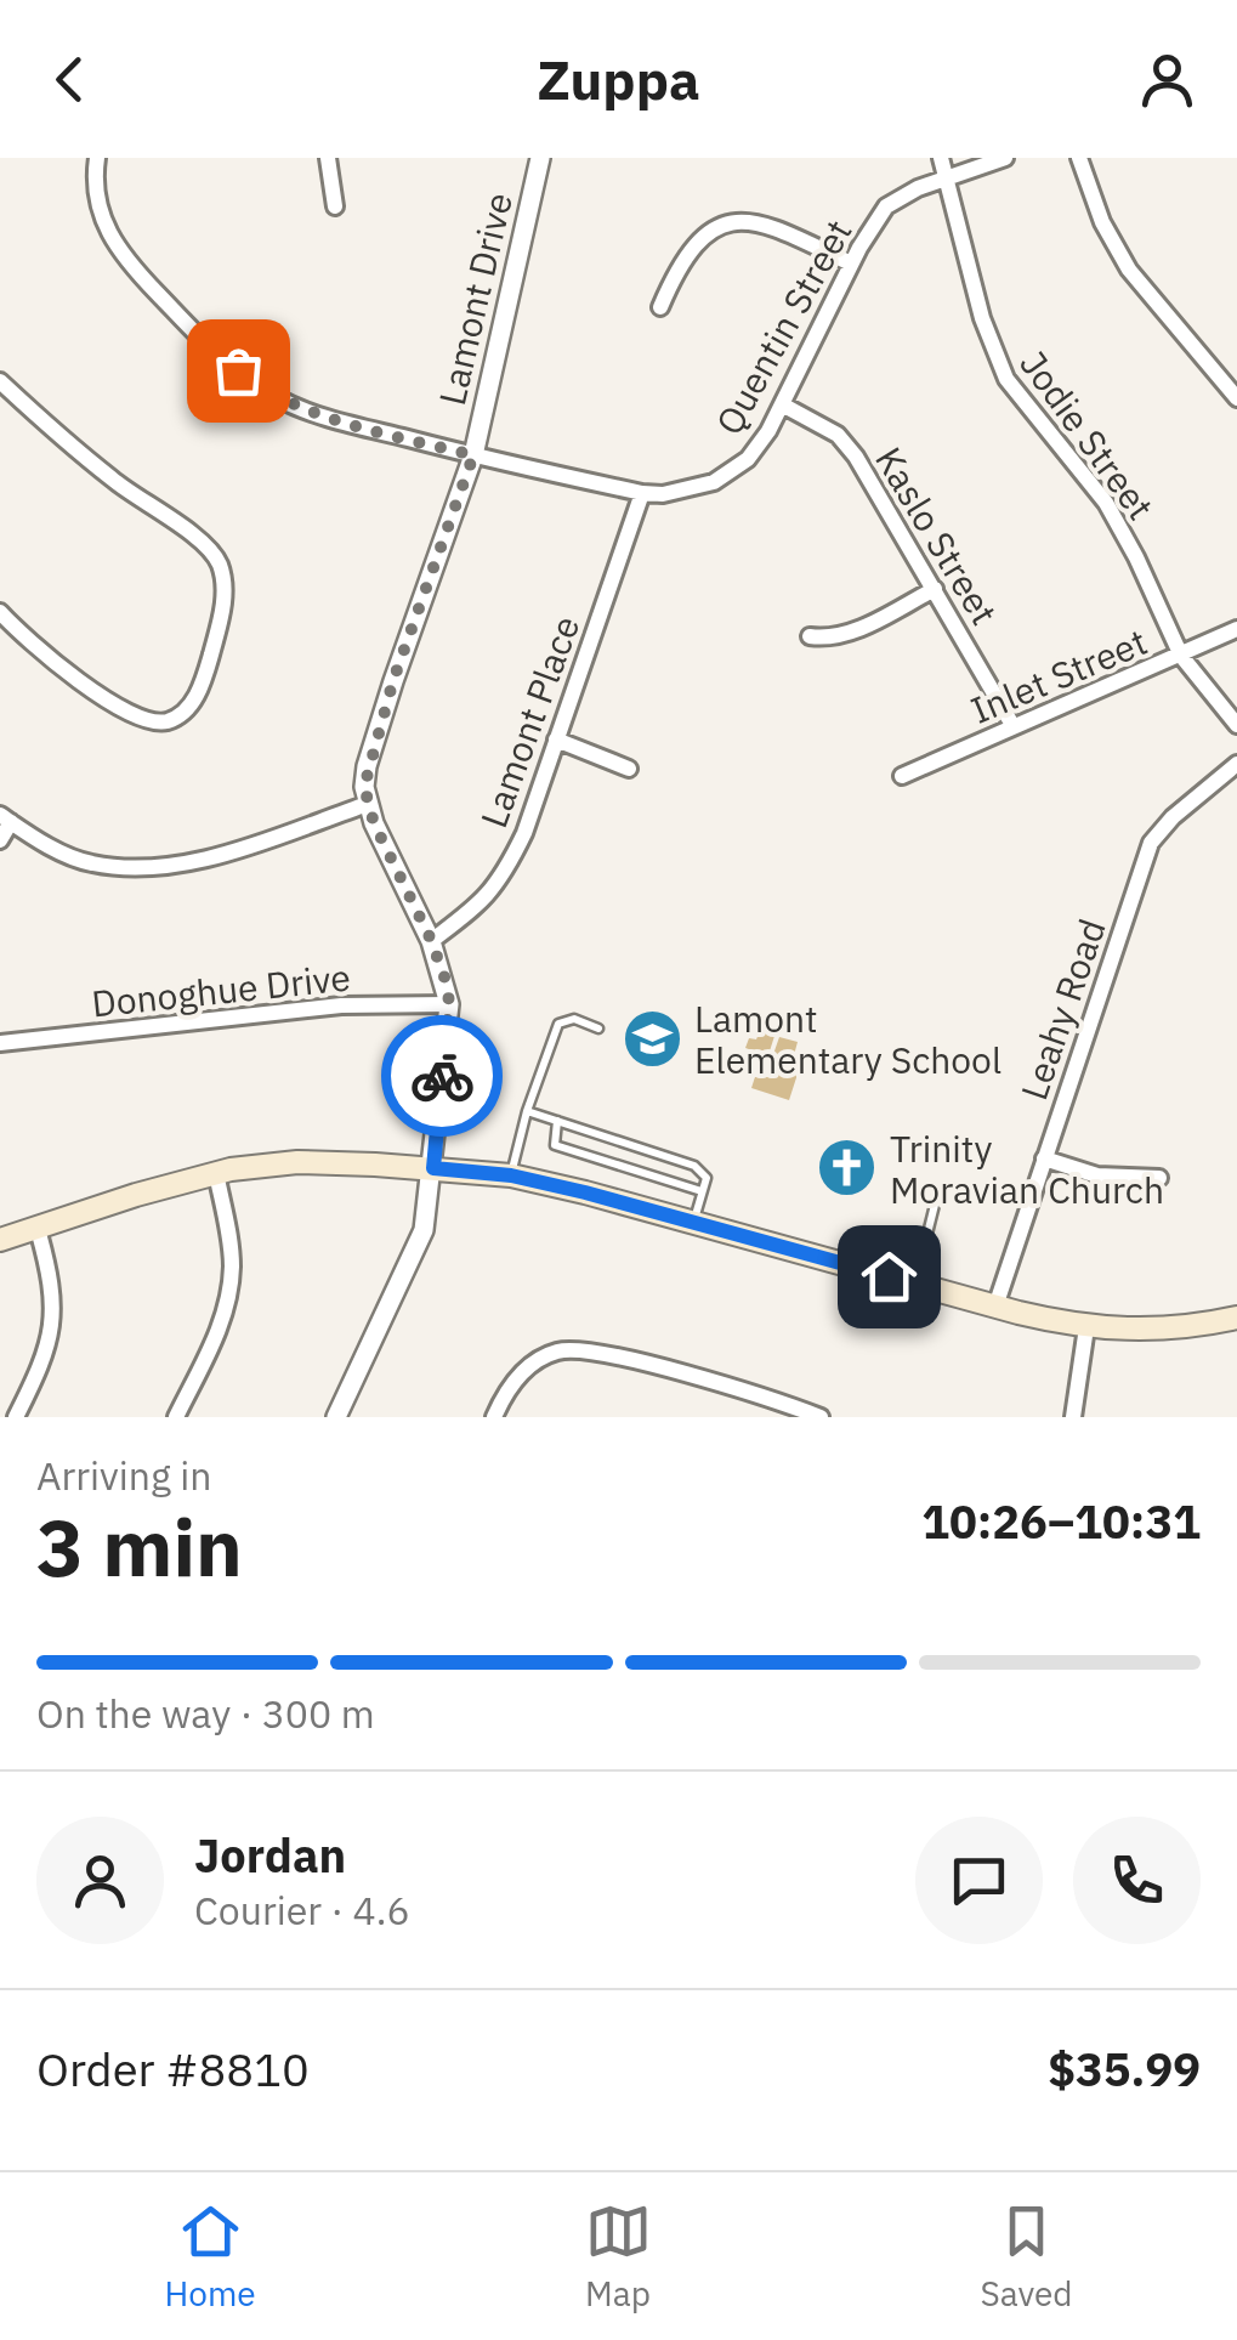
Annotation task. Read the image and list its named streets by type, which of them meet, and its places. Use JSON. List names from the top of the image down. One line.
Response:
{"streets":{"street":["Lamont Drive","Quentin Street","Jodie Street","Kaslo Street","Inlet Street","Lamont Place","Donoghue Drive","Leahy Road"]},"crossings":[["Lamont Drive","Quentin Street"],["Lamont Drive","Lamont Place"],["Lamont Drive","Donoghue Drive"],["Quentin Street","Jodie Street"],["Quentin Street","Kaslo Street"],["Quentin Street","Lamont Place"],["Jodie Street","Inlet Street"],["Kaslo Street","Inlet Street"]],"places":{"school or university":["Lamont Elementary School"],"church":["Trinity Moravian Church"]},"page":{"header":"Zuppa","heading":["3 min","Arriving in","10:26–10:31"],"panel":["Jordan","Courier · 4.6","Order #8810","$35.99"],"bar":"On the way · 300 m","tabs":["Home","Map","Saved"]}}
